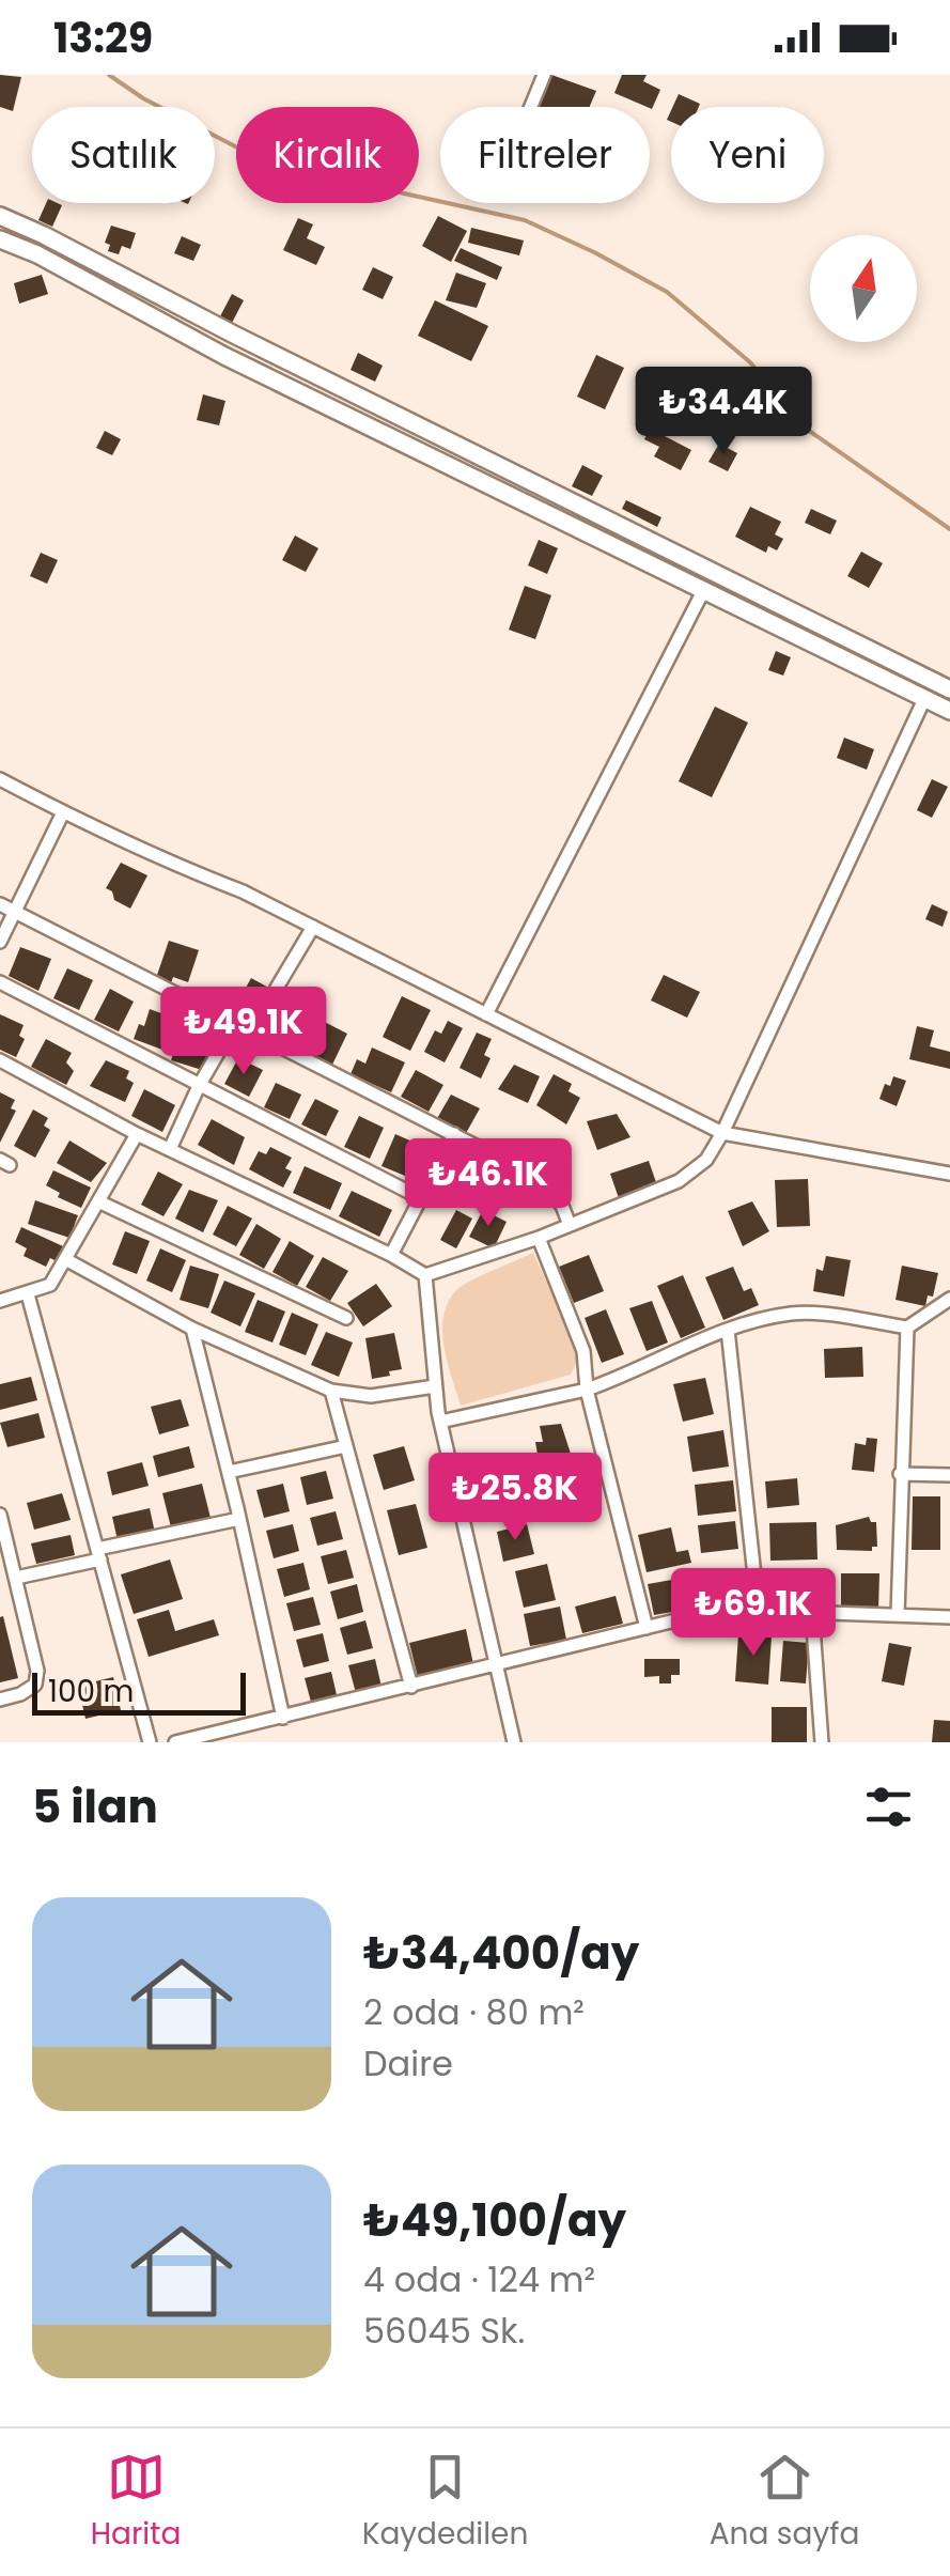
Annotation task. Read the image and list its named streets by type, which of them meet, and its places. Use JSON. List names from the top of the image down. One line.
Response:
{"scale_bar":"100 m","north":"top","page":{"status":"13:29","chip":["Satılık","Kiralık","Filtreler","Yeni"],"price":["₺34.4K","₺49.1K","₺46.1K","₺25.8K","₺69.1K"],"scale":"100 m","heading":"5 ilan","list":[{"name":"₺34,400/ay","note":"2 oda · 80 m² · Daire"},{"name":"₺49,100/ay","note":"4 oda · 124 m² · 56045 Sk."}],"tabs":["Harita","Kaydedilen","Ana sayfa"]}}
